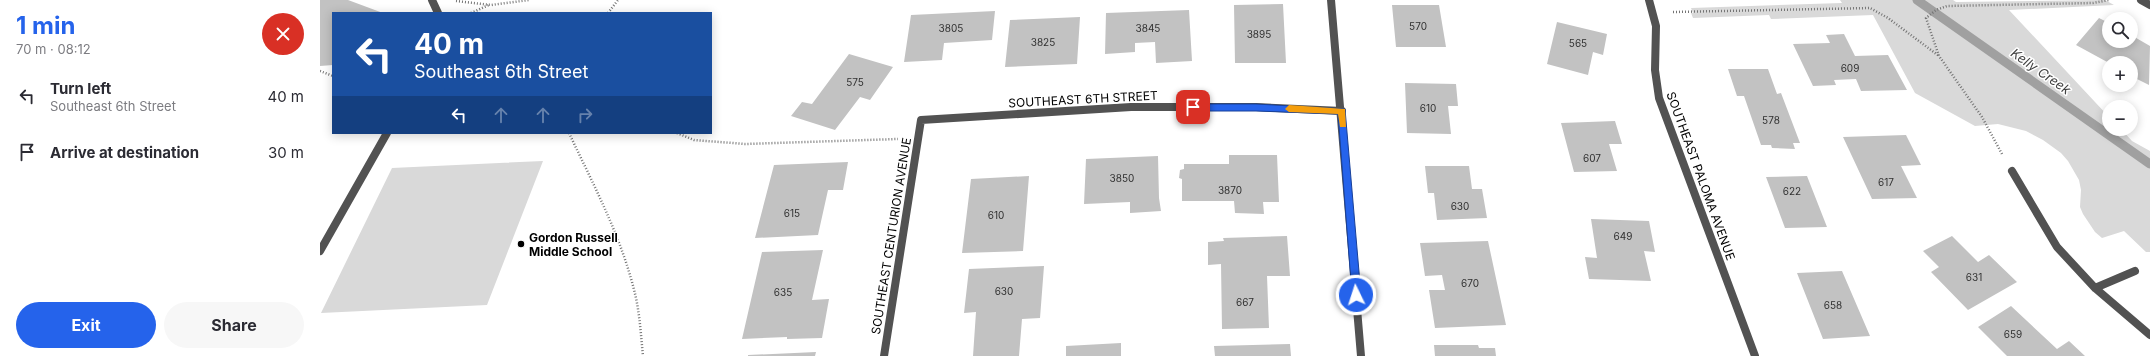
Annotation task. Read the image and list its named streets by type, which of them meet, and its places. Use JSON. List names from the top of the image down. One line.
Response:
{"streets":{"street":["SOUTHEAST 6TH STREET","SOUTHEAST PALOMA AVENUE","SOUTHEAST CENTURION AVENUE"]},"crossings":[["SOUTHEAST 6TH STREET","SOUTHEAST CENTURION AVENUE"]],"water":["Kelly Creek"],"places":["Gordon Russell Middle School"],"house_numbers":["570","3805","3845","3895","3825","565","609","575","610","578","607","3850","617","3870","622","630","615","610","649","631","670","630","635","667","658","659"],"page":{"heading":["1 min","70 m · 08:12"],"map_buttons":["+","−"],"turn":["40 m","Southeast 6th Street"],"list":[{"name":"Turn left","note":"Southeast 6th Street","value":"40 m"},{"name":"Arrive at destination","value":"30 m"}],"buttons":["Exit","Share"]}}
